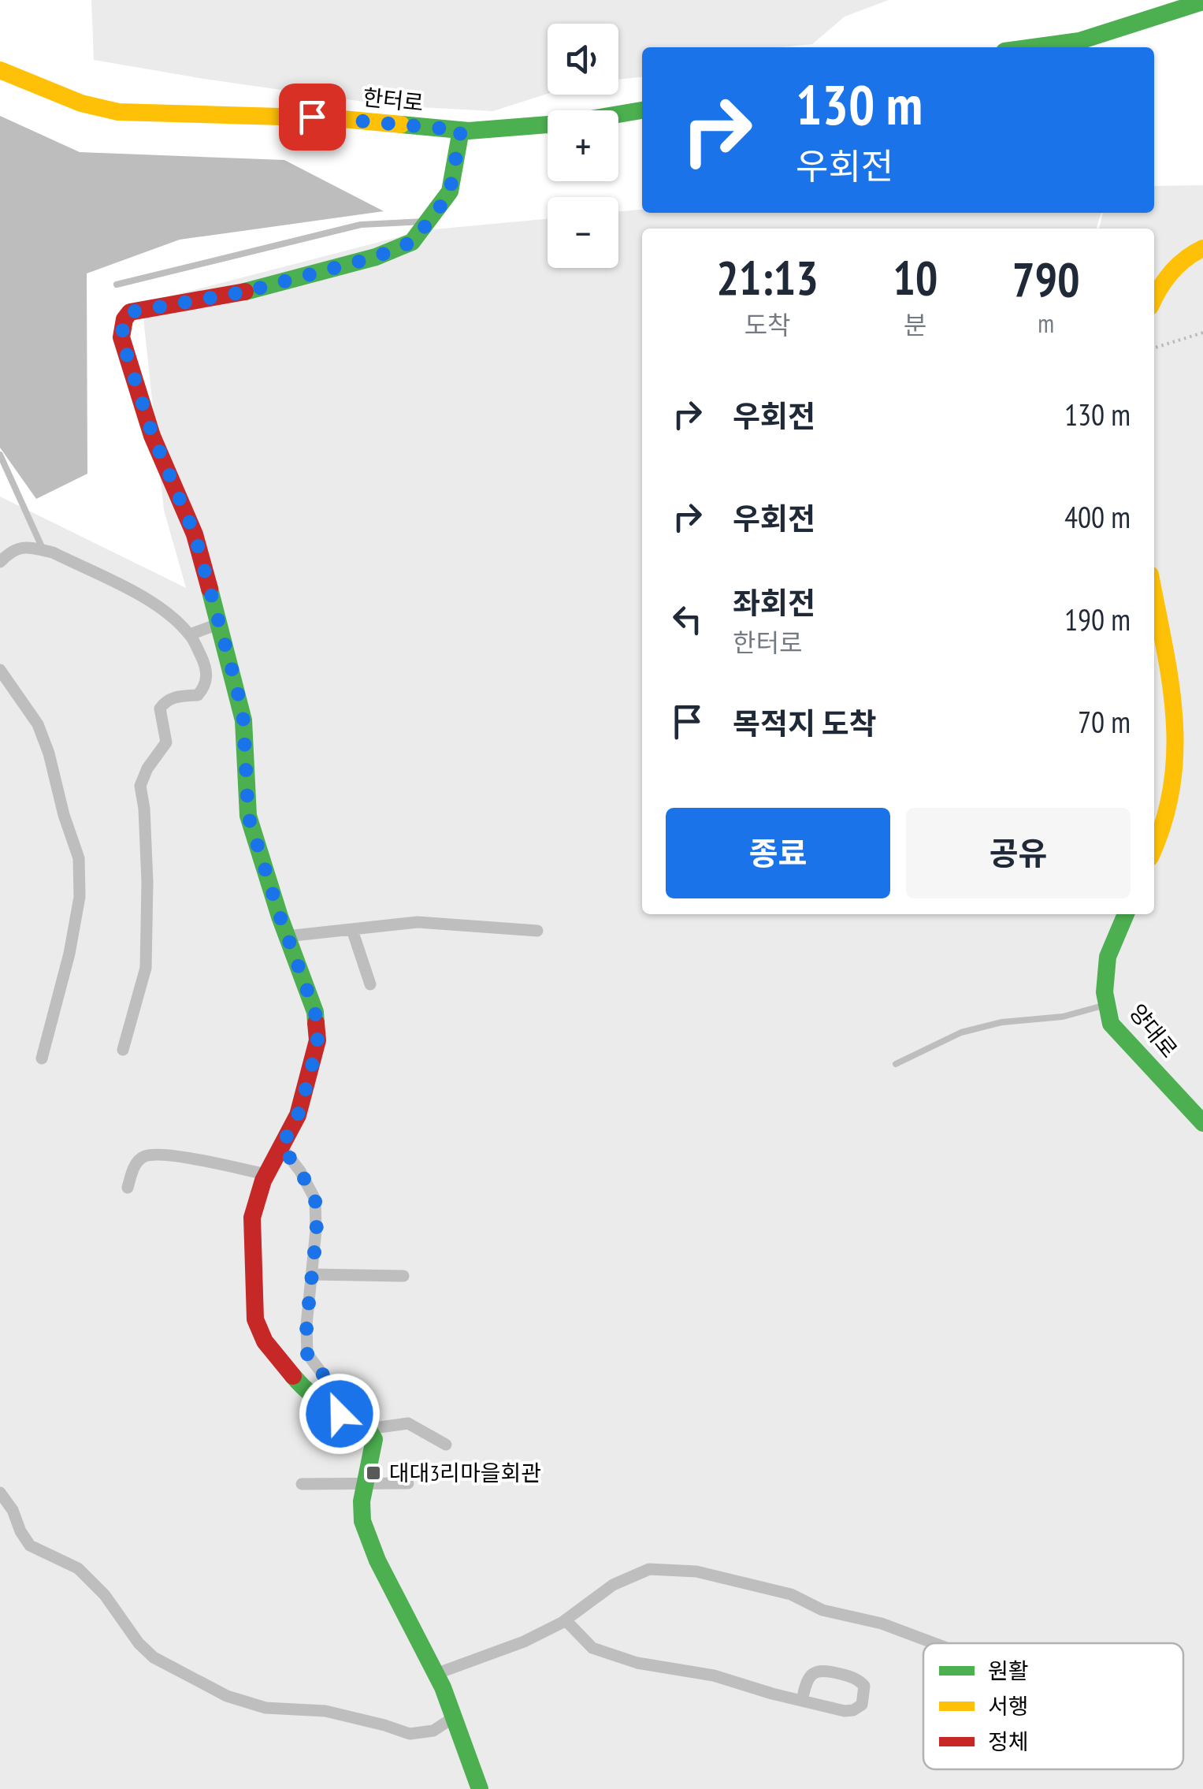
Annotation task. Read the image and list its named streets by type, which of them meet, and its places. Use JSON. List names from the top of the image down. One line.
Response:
{"streets":{"street":["한터로","양대로"]},"places":{"transit":["대대3리마을회관"]},"legend":["원활","서행","정체"],"page":{"map_buttons":["+","−"],"turn":["130 m","우회전"],"eta":["21:13","도착","10","분","790","m"],"list":[{"name":"우회전","value":"130 m"},{"name":"우회전","value":"400 m"},{"name":"좌회전","note":"한터로","value":"190 m"},{"name":"목적지 도착","value":"70 m"}],"buttons":["종료","공유"]}}
